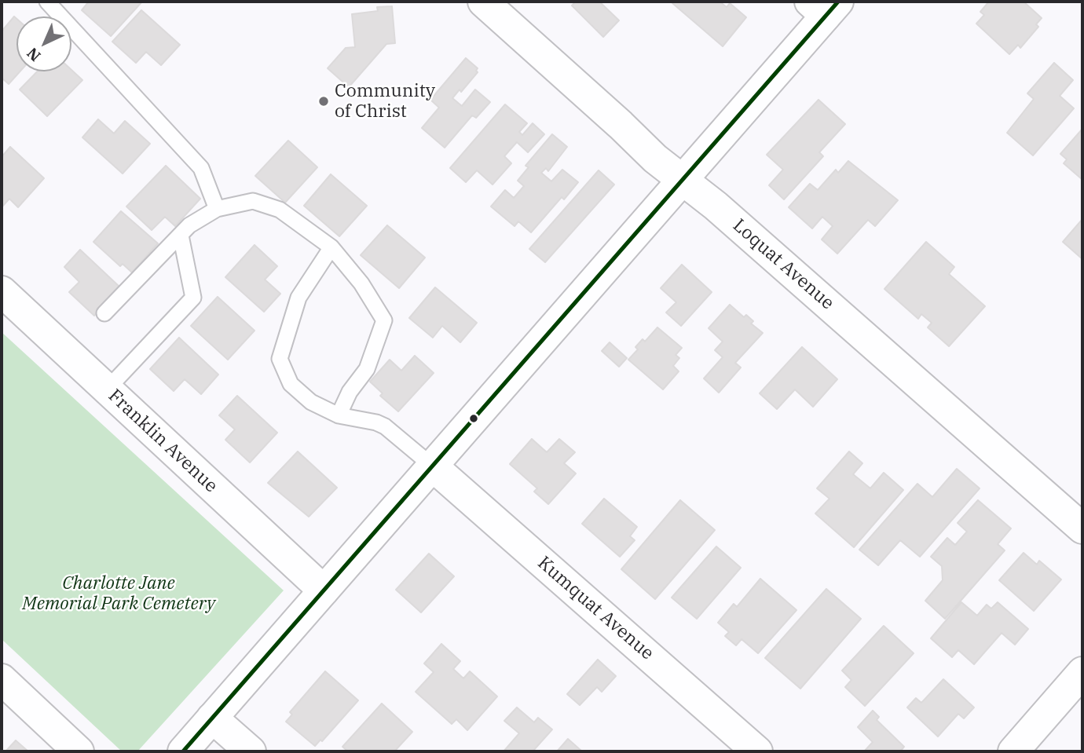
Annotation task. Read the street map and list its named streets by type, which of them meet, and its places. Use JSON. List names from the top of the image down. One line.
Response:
{"streets":{"street":["Loquat Avenue","Franklin Avenue","Kumquat Avenue"]},"parks":["Charlotte Jane Memorial Park Cemetery"],"places":["Community of Christ"],"north":"bottom left"}
